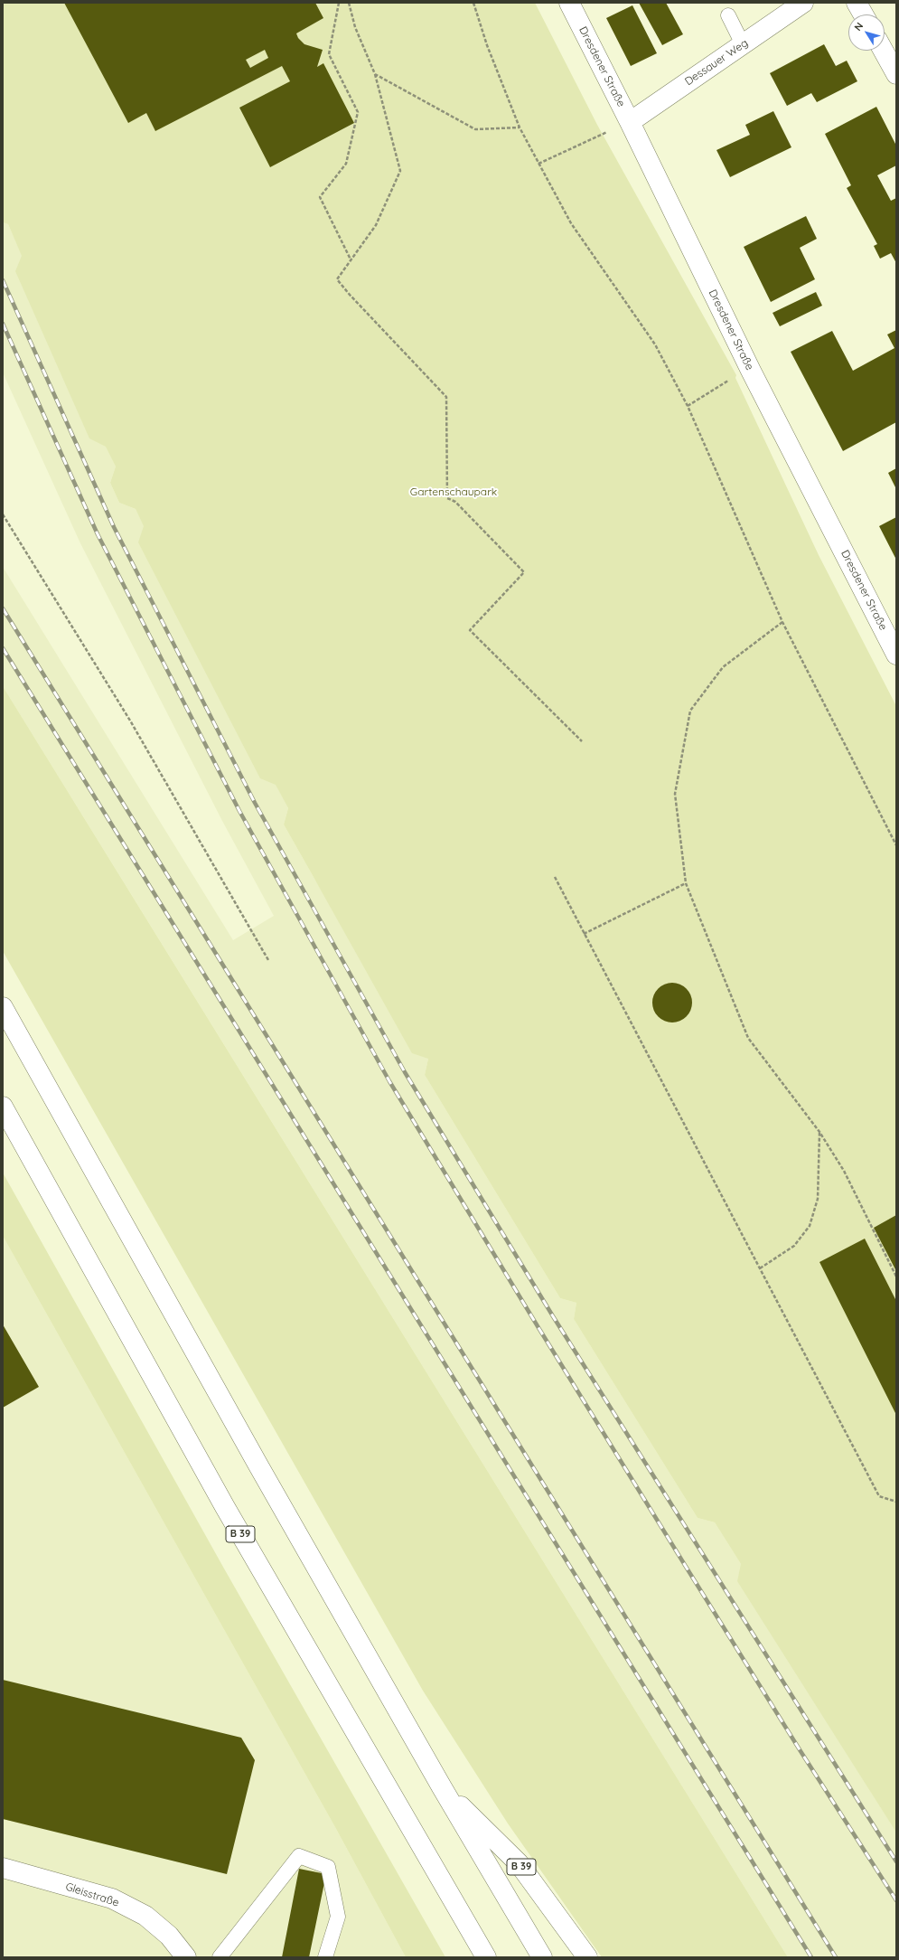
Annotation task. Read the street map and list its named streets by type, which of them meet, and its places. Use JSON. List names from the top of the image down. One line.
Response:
{"streets":{"main road":["Dessauer Weg","Dresdener Straße","B 39","Gleisstraße"]},"crossings":[["Dessauer Weg","Dresdener Straße"]],"parks":["Gartenschaupark"],"north":"top left"}
